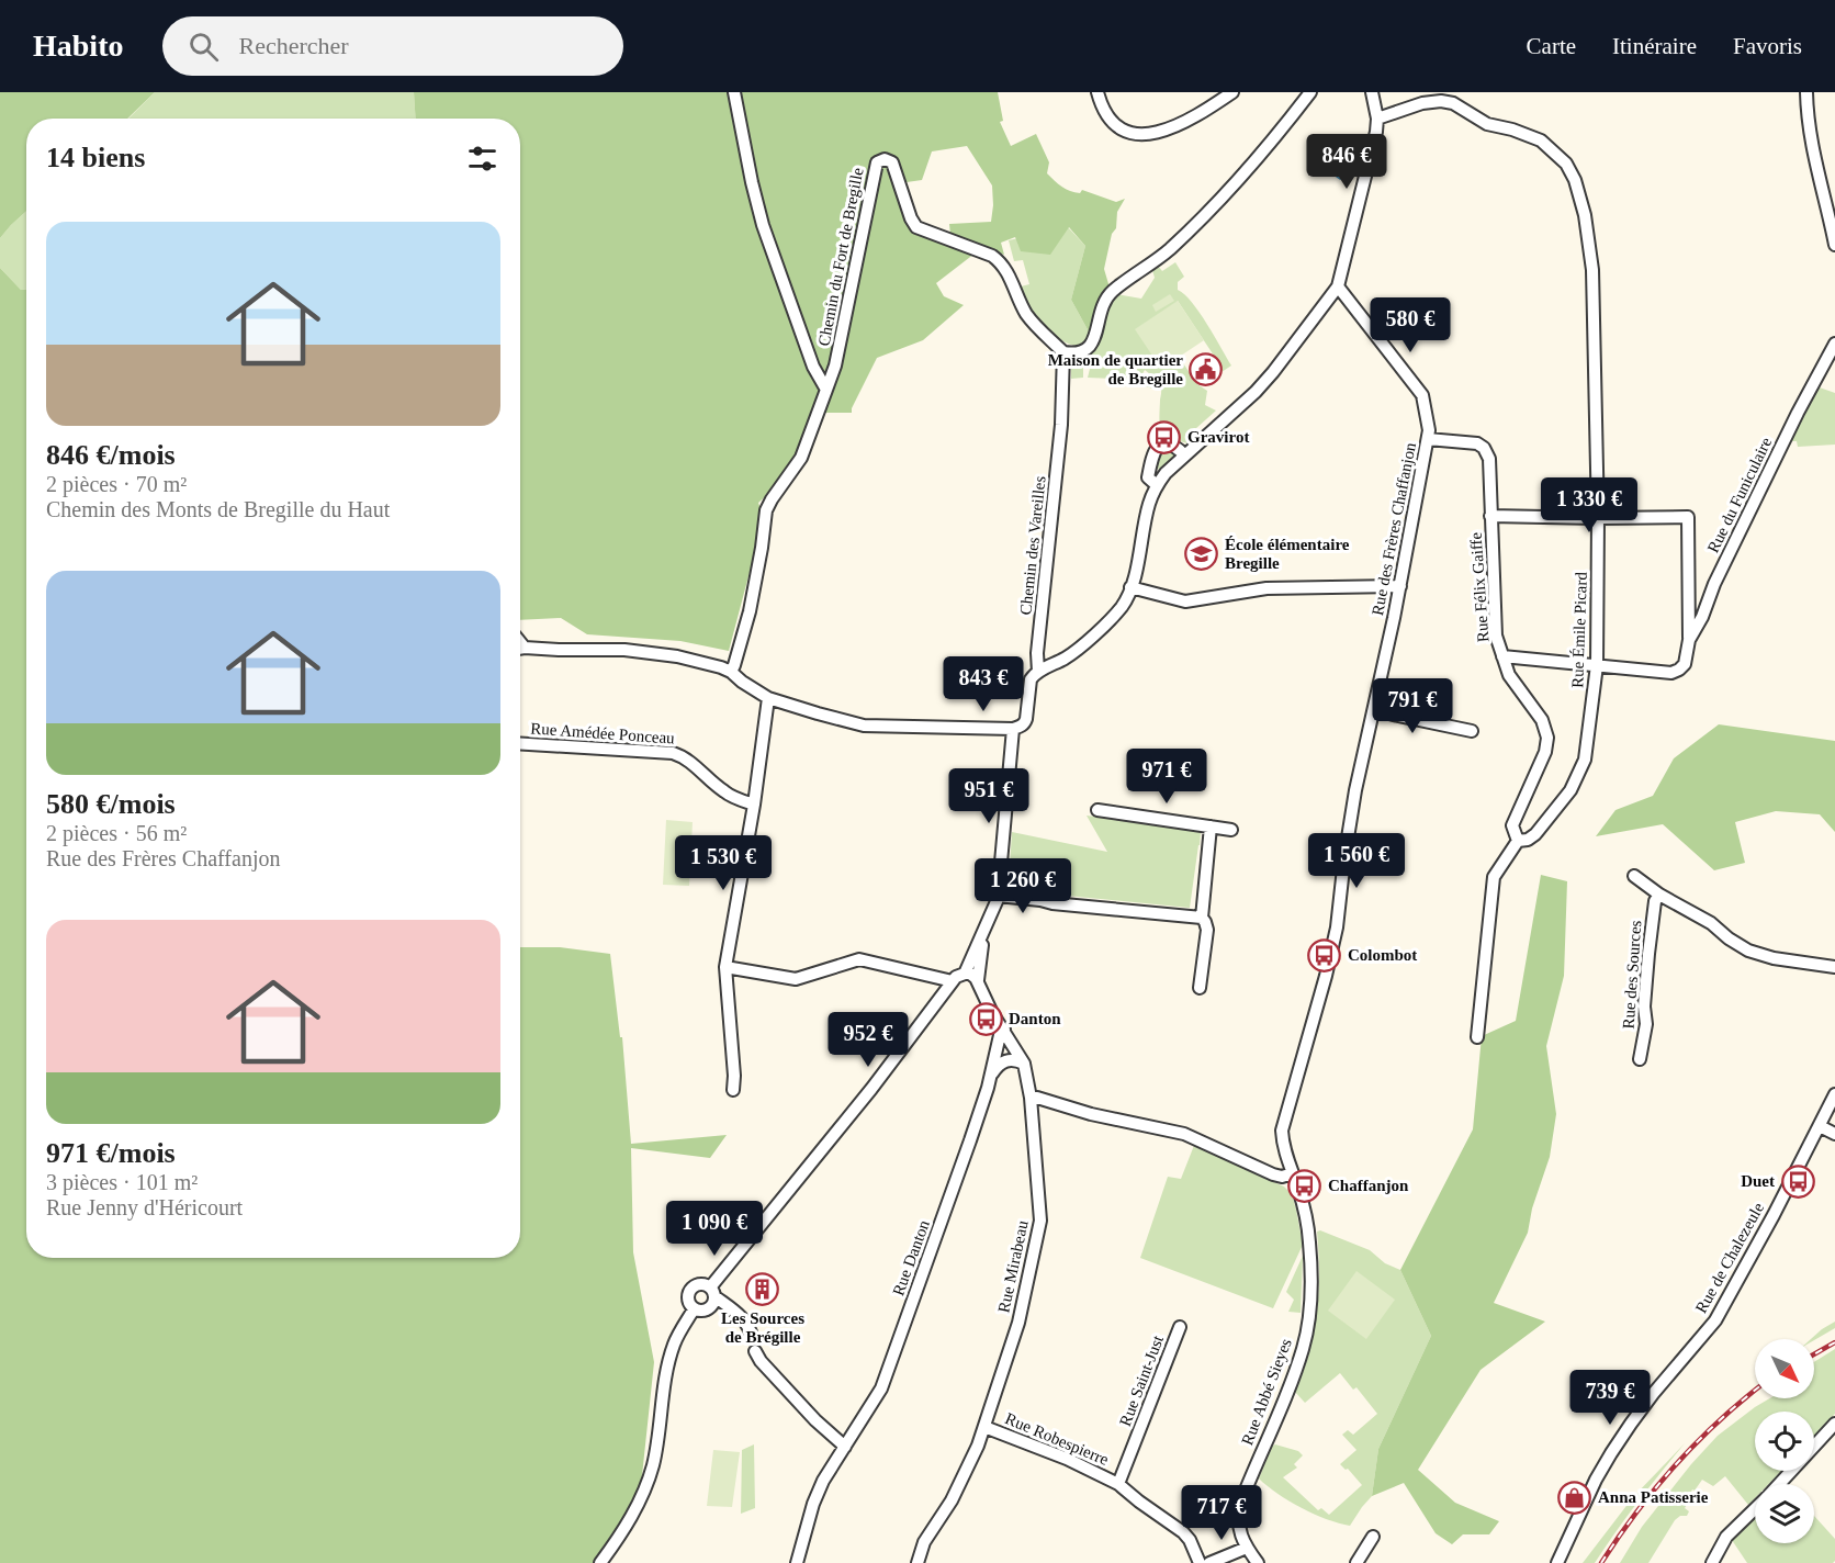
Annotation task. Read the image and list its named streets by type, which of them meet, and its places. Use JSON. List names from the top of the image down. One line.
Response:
{"streets":{"street":["Chemin du Fort de Bregille","Rue du Funiculaire","Rue des Frères Chaffanjon","Chemin des Vareilles","Rue Félix Gaiffe","Rue Émile Picard","Rue Amédée Ponceau","Rue des Sources","Rue Danton","Rue de Chalezeule","Rue Mirabeau","Rue Saint-Just","Rue Abbé Sieyes","Rue Robespierre"]},"crossings":[["Chemin du Fort de Bregille","Chemin des Vareilles"],["Rue du Funiculaire","Rue Émile Picard"],["Rue des Frères Chaffanjon","Rue Félix Gaiffe"],["Rue des Frères Chaffanjon","Rue Abbé Sieyes"],["Chemin des Vareilles","Rue Mirabeau"],["Rue Félix Gaiffe","Rue Émile Picard"],["Rue Danton","Rue Mirabeau"],["Rue Mirabeau","Rue Robespierre"],["Rue Saint-Just","Rue Robespierre"]],"places":{"public building":["Maison de quartier de Bregille"],"bus stop":["Gravirot","Colombot","Danton","Duet","Chaffanjon"],"school or university":["École élémentaire Bregille"],"building":["Les Sources de Brégille"],"shop":["Anna Patisserie"]},"north":"bottom right","page":{"header":"Habito","search":"Rechercher","nav":["Carte","Itinéraire","Favoris"],"heading":"14 biens","price":["846 €","580 €","1 330 €","843 €","791 €","971 €","951 €","1 560 €","1 530 €","1 260 €","952 €","1 090 €","739 €","717 €"],"list":[{"name":"846 €/mois","note":"2 pièces · 70 m² · Chemin des Monts de Bregille du Haut"},{"name":"580 €/mois","note":"2 pièces · 56 m² · Rue des Frères Chaffanjon"},{"name":"971 €/mois","note":"3 pièces · 101 m² · Rue Jenny d'Héricourt"}]}}
